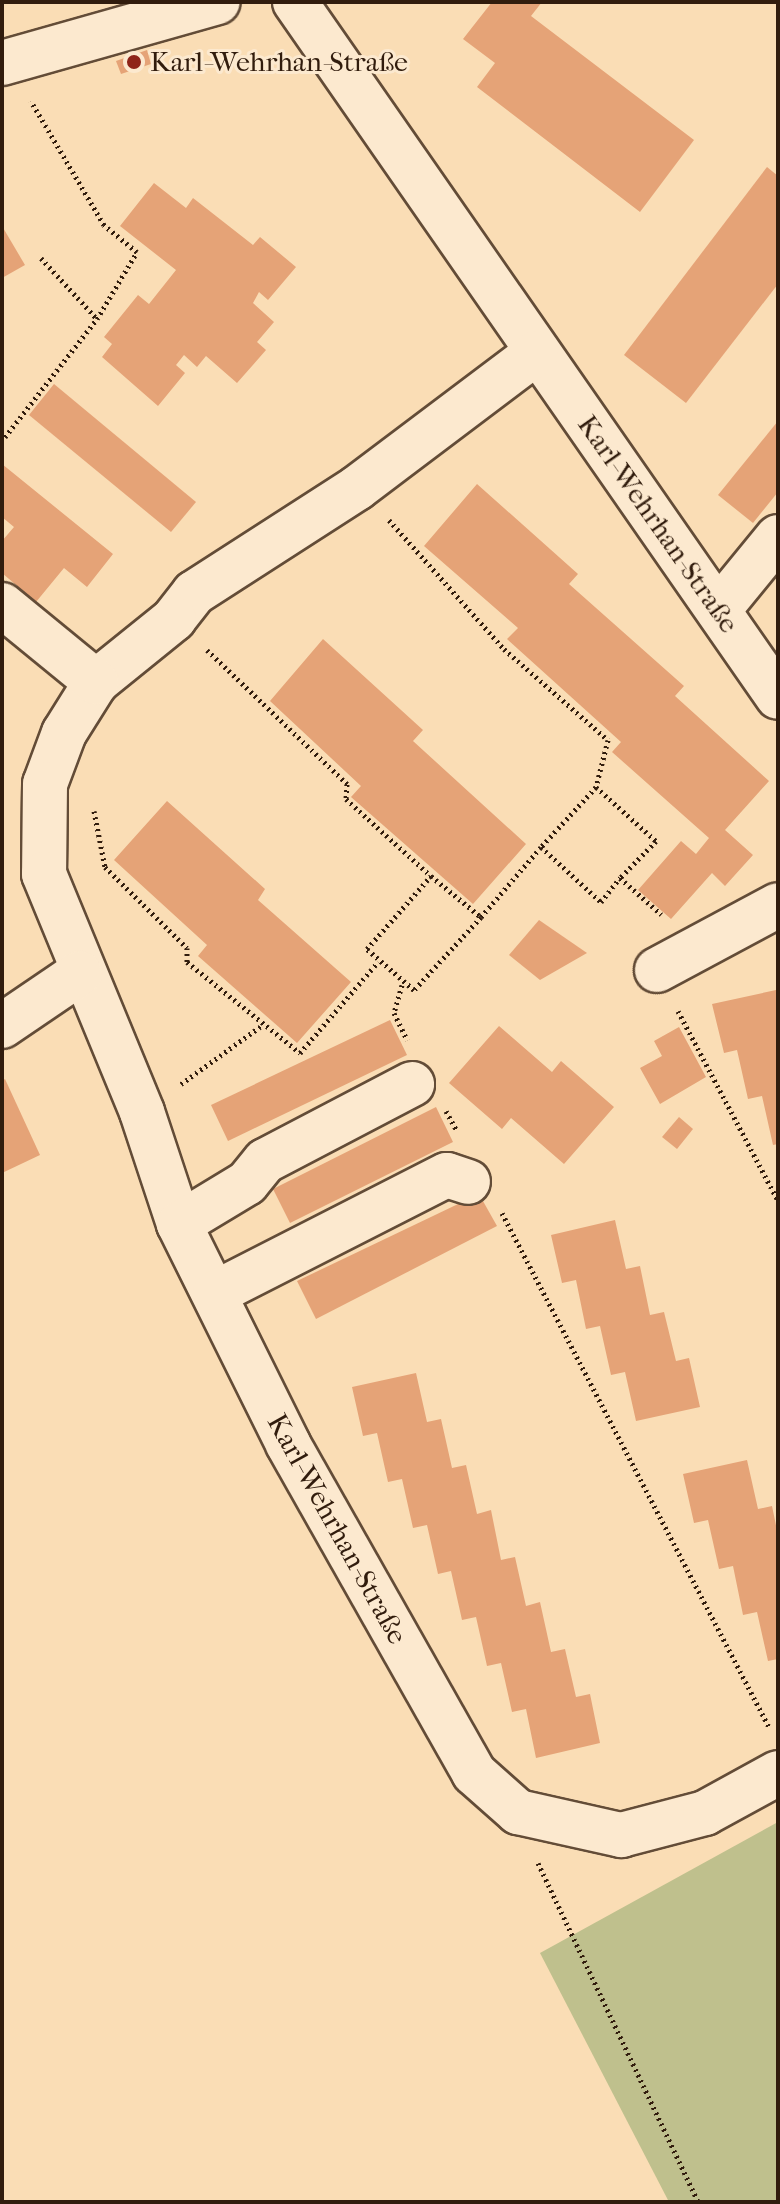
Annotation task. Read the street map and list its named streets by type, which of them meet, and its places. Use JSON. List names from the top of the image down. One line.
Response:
{"streets":{"street":["Karl-Wehrhan-Straße"]},"places":["Karl-Wehrhan-Straße"]}
